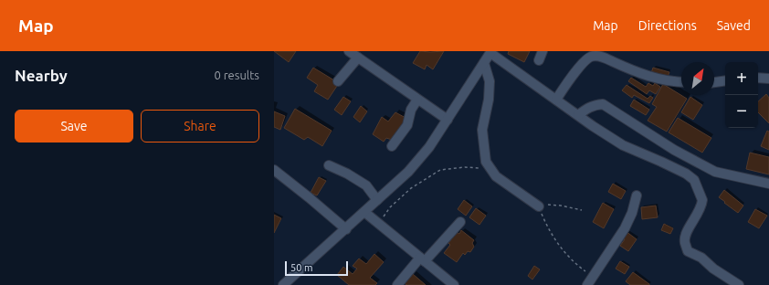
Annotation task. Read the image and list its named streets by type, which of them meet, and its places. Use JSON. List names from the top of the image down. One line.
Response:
{"scale_bar":"50 m","north":"top right","page":{"header":"Map","nav":["Map","Directions","Saved"],"heading":["Nearby","0 results"],"map_buttons":["+","−"],"buttons":["Save","Share"],"scale":"50 m"}}
